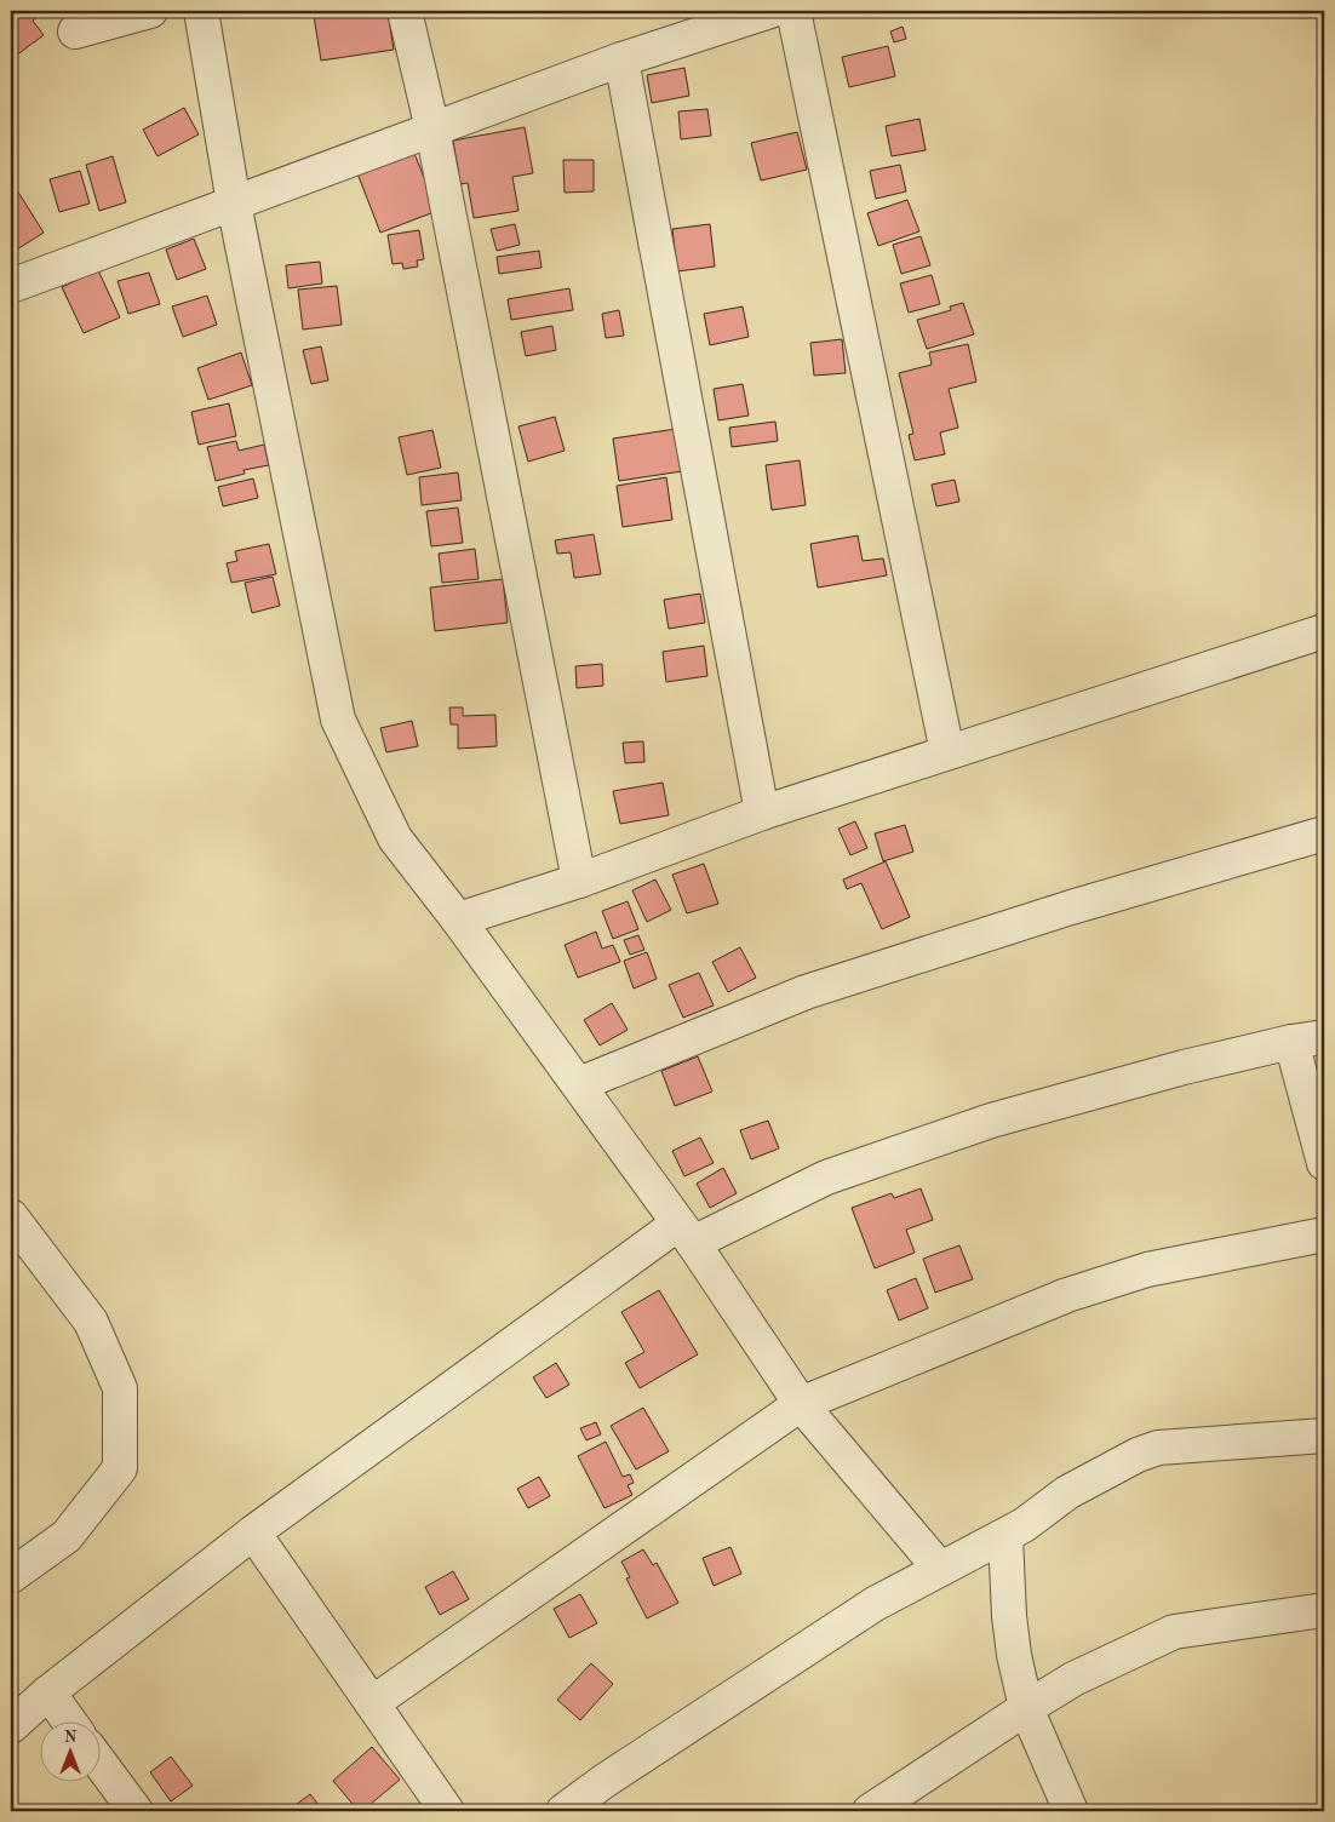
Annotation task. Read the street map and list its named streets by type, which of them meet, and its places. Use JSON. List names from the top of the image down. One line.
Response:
{"north":"top"}
